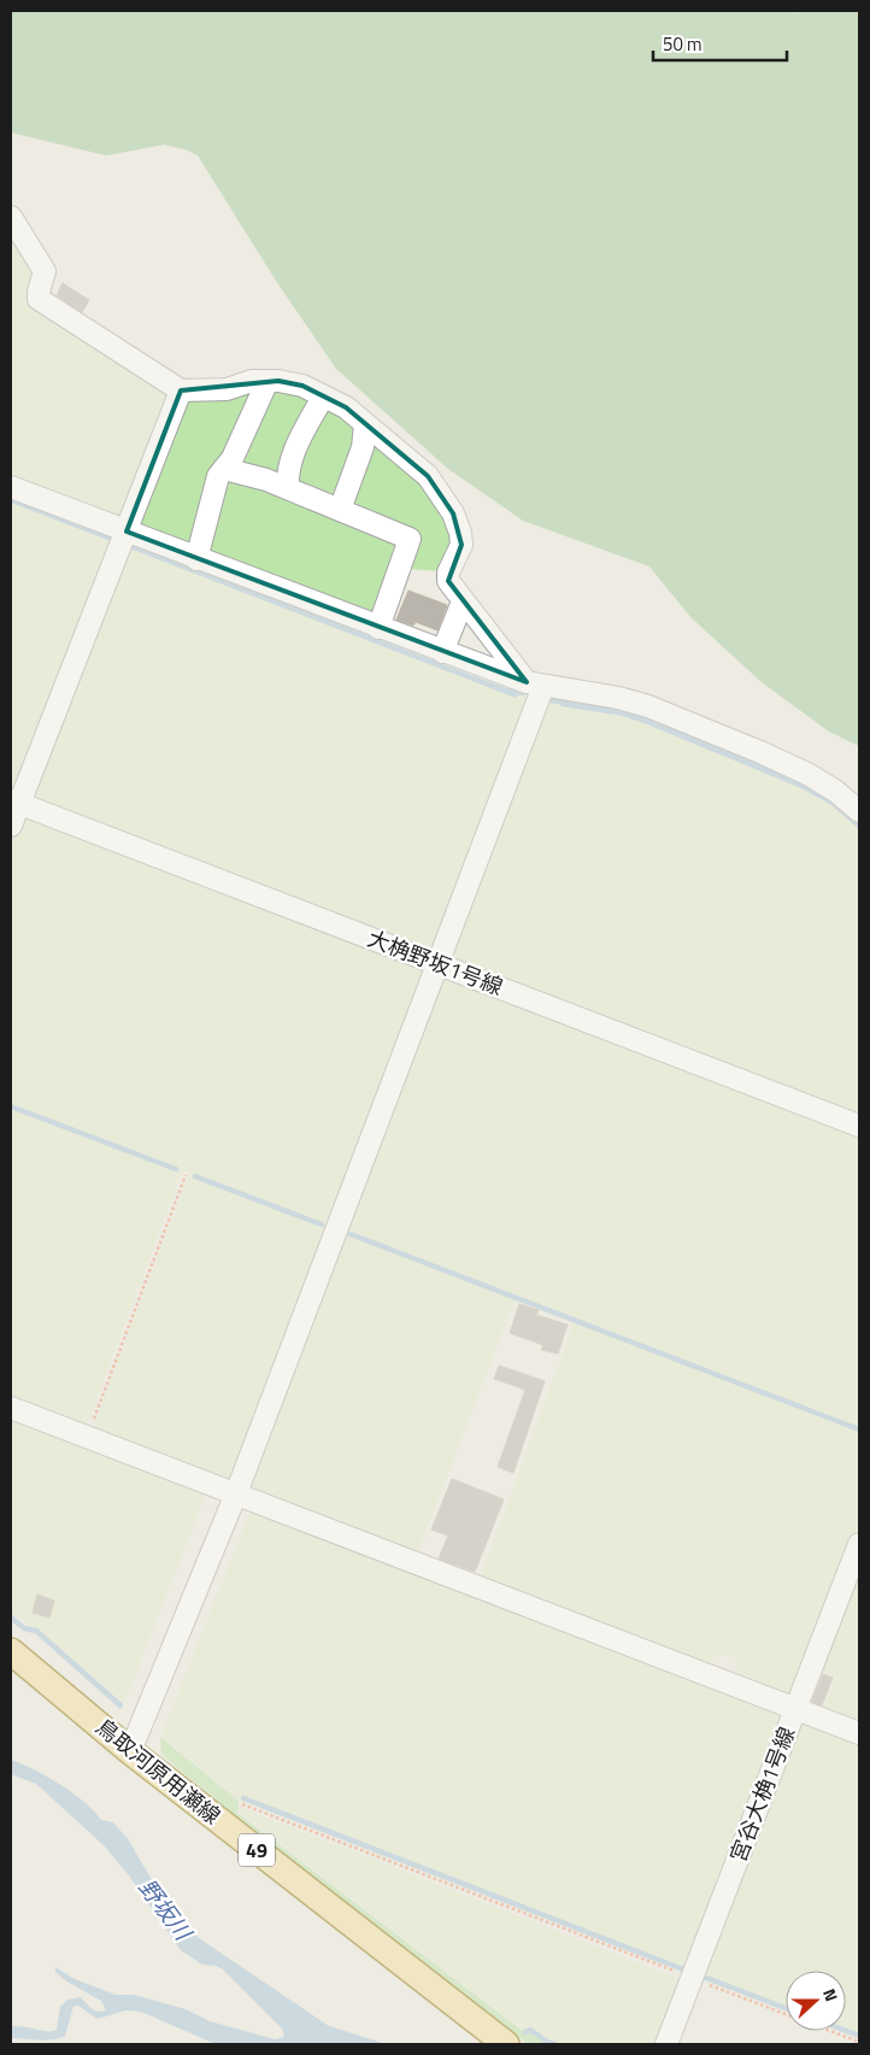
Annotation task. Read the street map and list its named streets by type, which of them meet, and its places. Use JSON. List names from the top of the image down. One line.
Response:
{"streets":{"main road":["鳥取河原用瀬線","49"],"street":["大桷野坂1号線","宮谷大桷1号線"]},"water":["野坂川"],"scale_bar":"50 m","north":"right"}
